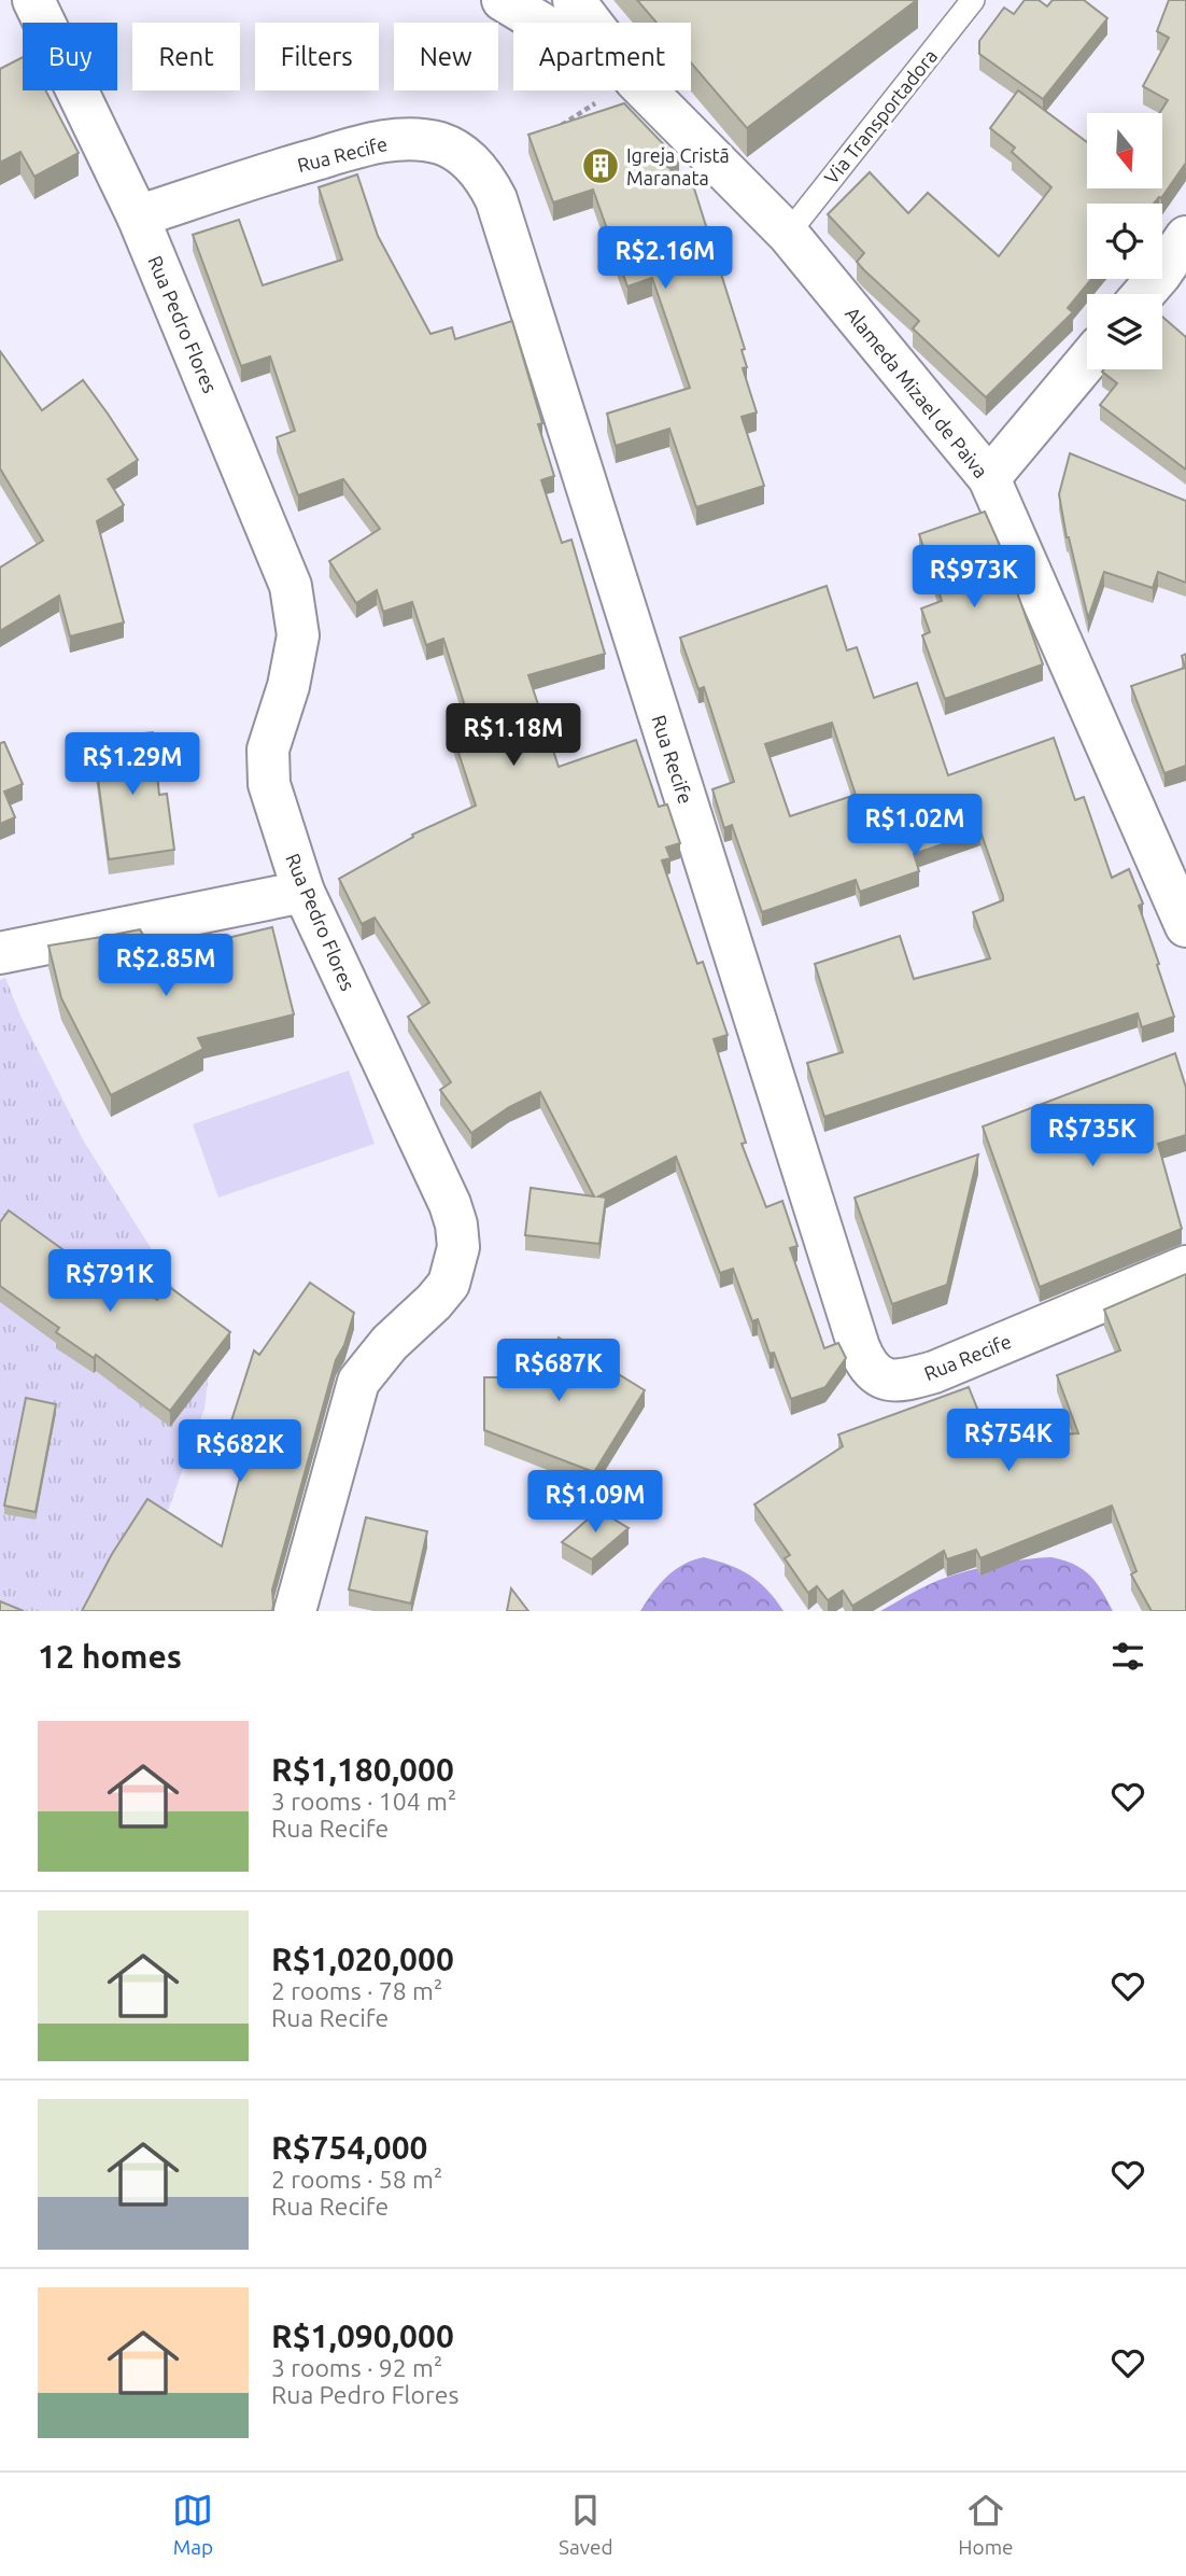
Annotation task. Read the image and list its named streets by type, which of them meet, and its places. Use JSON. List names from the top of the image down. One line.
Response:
{"streets":{"street":["Rua Recife","Rua Pedro Flores","Alameda Mizael de Paiva"],"lane":["Via Transportadora"]},"crossings":[["Via Transportadora","Alameda Mizael de Paiva"],["Rua Recife","Rua Pedro Flores"]],"places":{"building":["Igreja Cristã Maranata"]},"north":"bottom","page":{"chip":["Buy","Rent","Filters","New","Apartment"],"price":["R$2.16M","R$973K","R$1.18M","R$1.29M","R$1.02M","R$2.85M","R$735K","R$791K","R$687K","R$754K","R$682K","R$1.09M"],"heading":"12 homes","list":[{"name":"R$1,180,000","note":"3 rooms · 104 m² · Rua Recife"},{"name":"R$1,020,000","note":"2 rooms · 78 m² · Rua Recife"},{"name":"R$754,000","note":"2 rooms · 58 m² · Rua Recife"},{"name":"R$1,090,000","note":"3 rooms · 92 m² · Rua Pedro Flores"}],"tabs":["Map","Saved","Home"]}}
